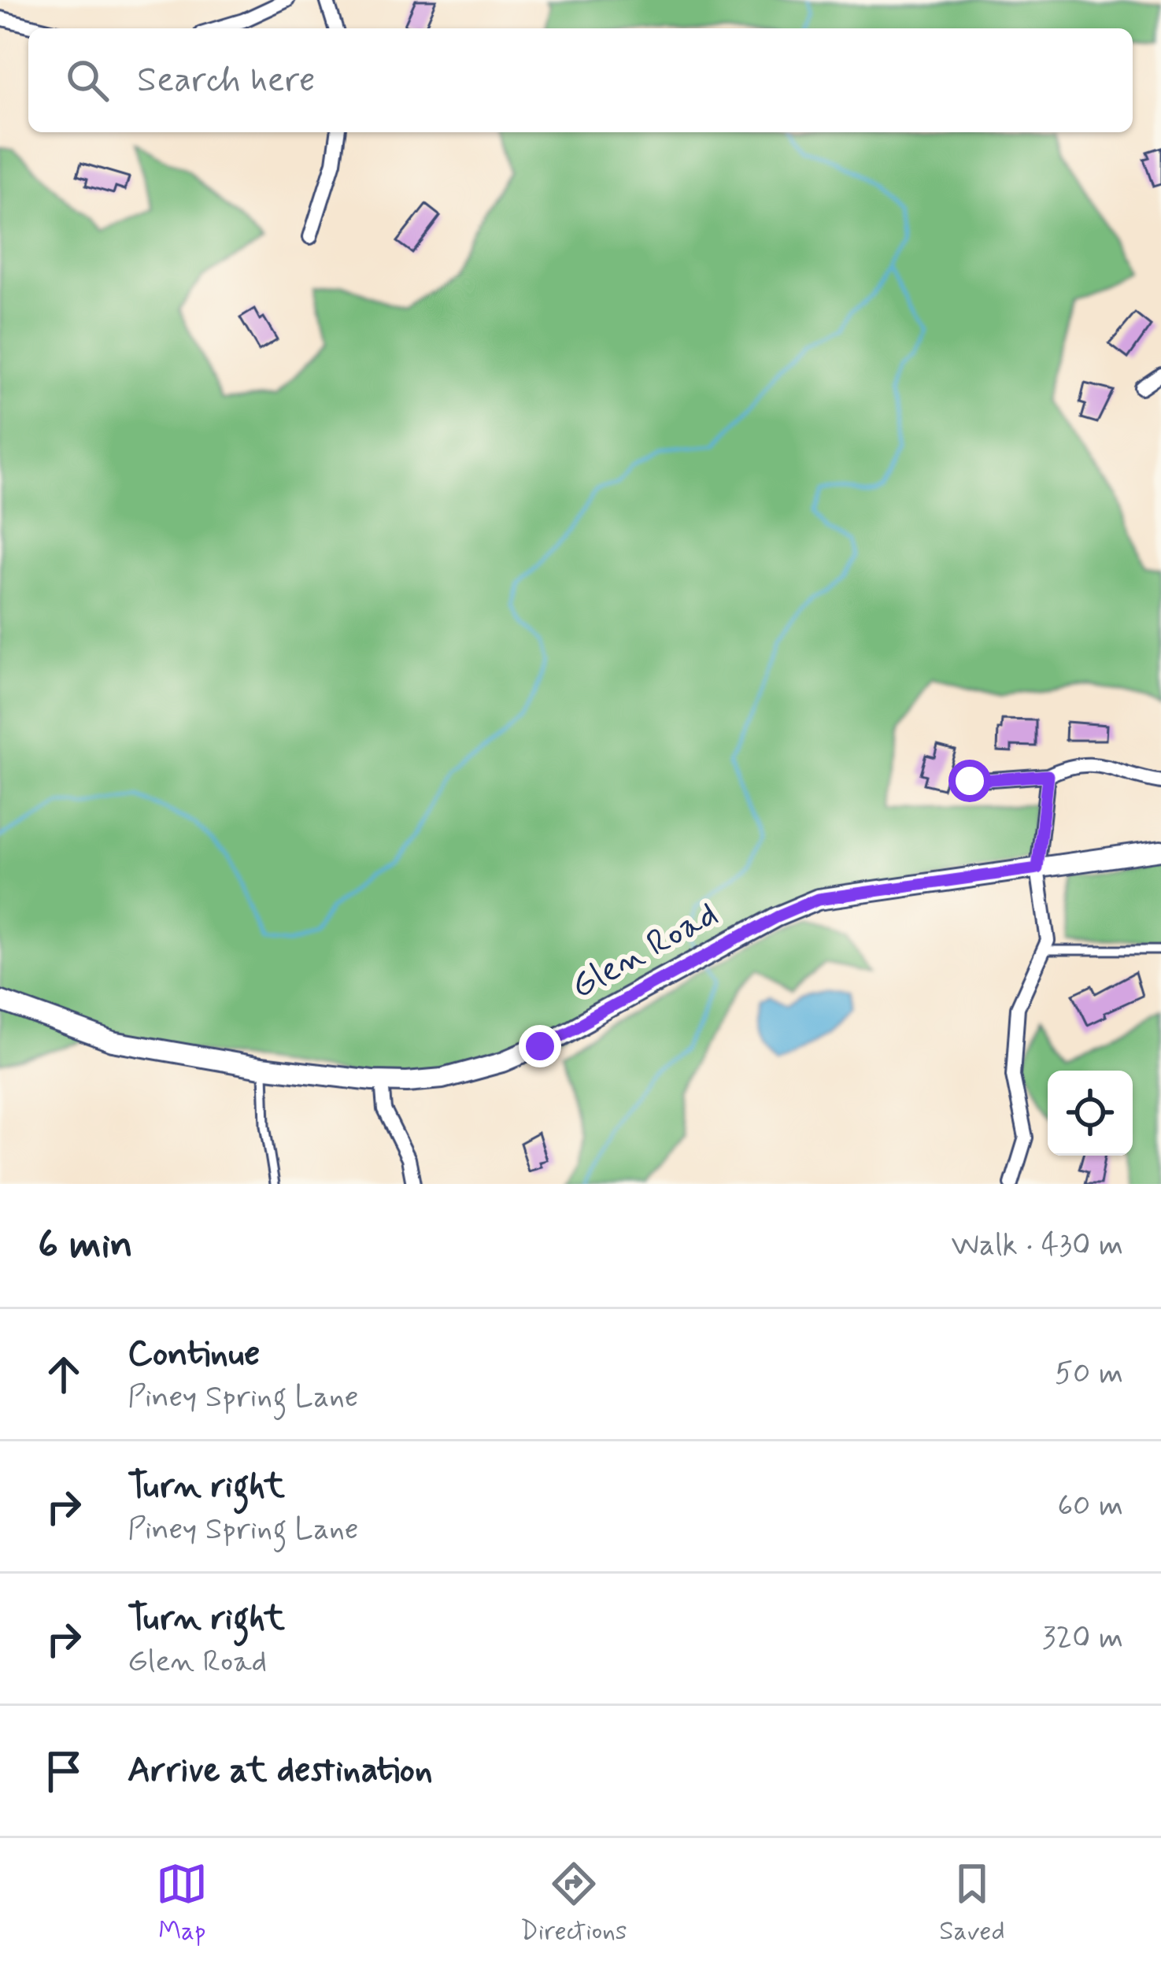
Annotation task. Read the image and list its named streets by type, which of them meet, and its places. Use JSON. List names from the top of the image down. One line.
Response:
{"streets":{"main road":["Glen Road"]},"page":{"search":"Search here","heading":["6 min","Walk · 430 m"],"list":[["Continue","Piney Spring Lane","50 m"],["Turn right","Piney Spring Lane","60 m"],["Turn right","Glen Road","320 m"],"Arrive at destination"],"nav":["Map","Directions","Saved"]}}
